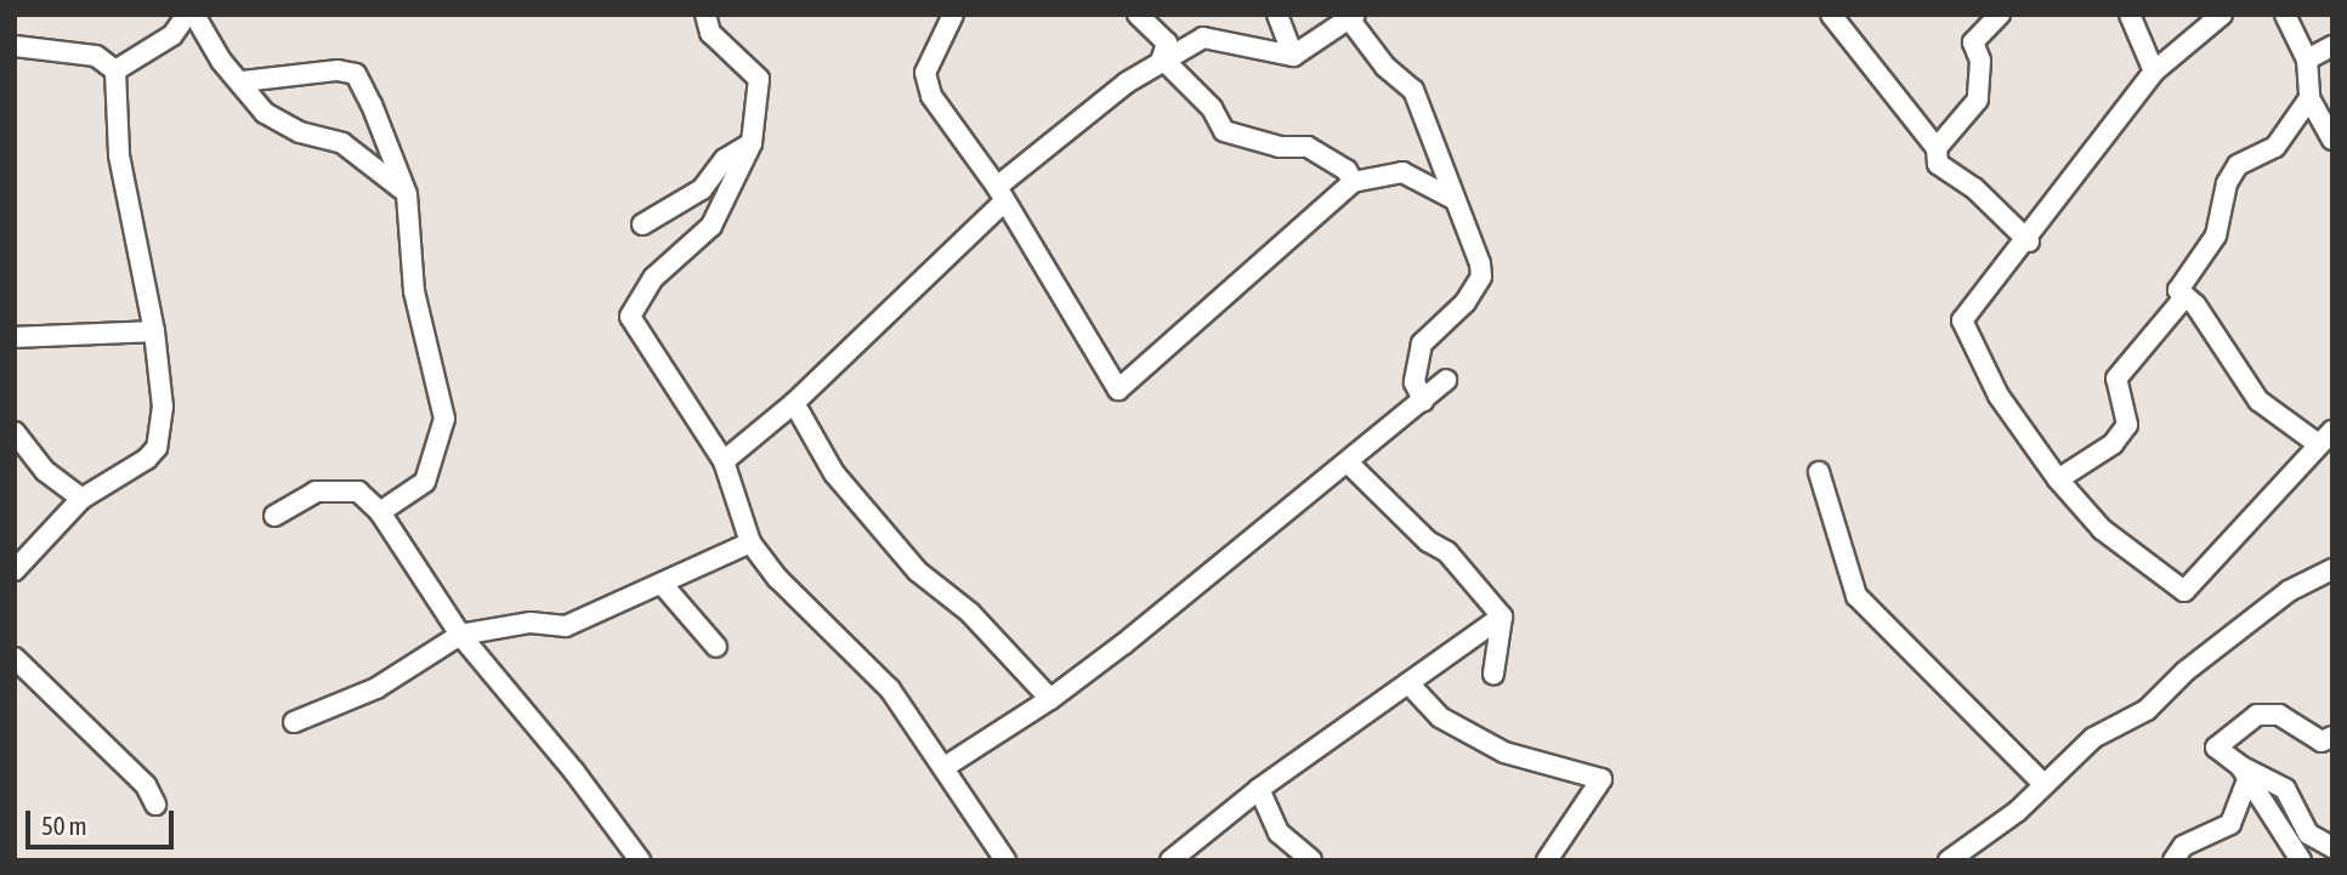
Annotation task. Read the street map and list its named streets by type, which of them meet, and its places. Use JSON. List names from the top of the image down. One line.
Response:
{"scale_bar":"50 m"}
